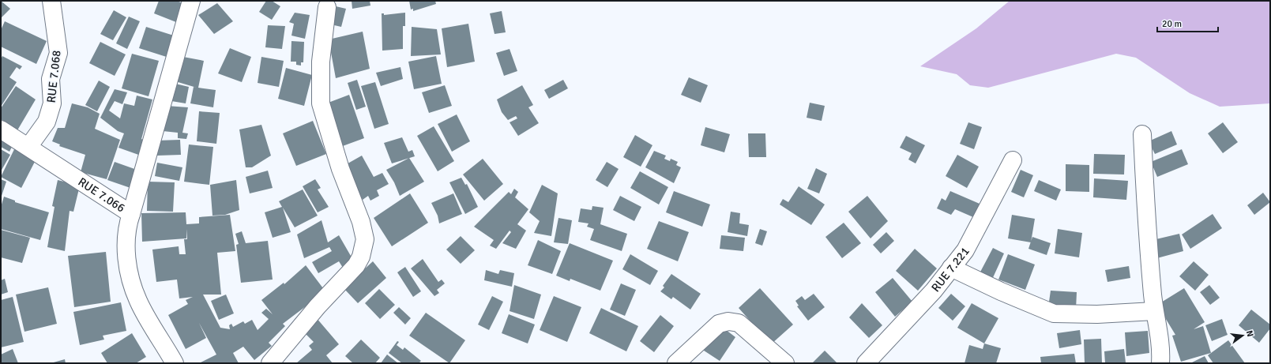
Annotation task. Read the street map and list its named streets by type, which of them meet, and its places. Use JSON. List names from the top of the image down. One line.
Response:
{"streets":{"street":["RUE 7.068","RUE 7.066","RUE 7.221"]},"crossings":[["RUE 7.068","RUE 7.066"]],"scale_bar":"20 m","north":"right"}
